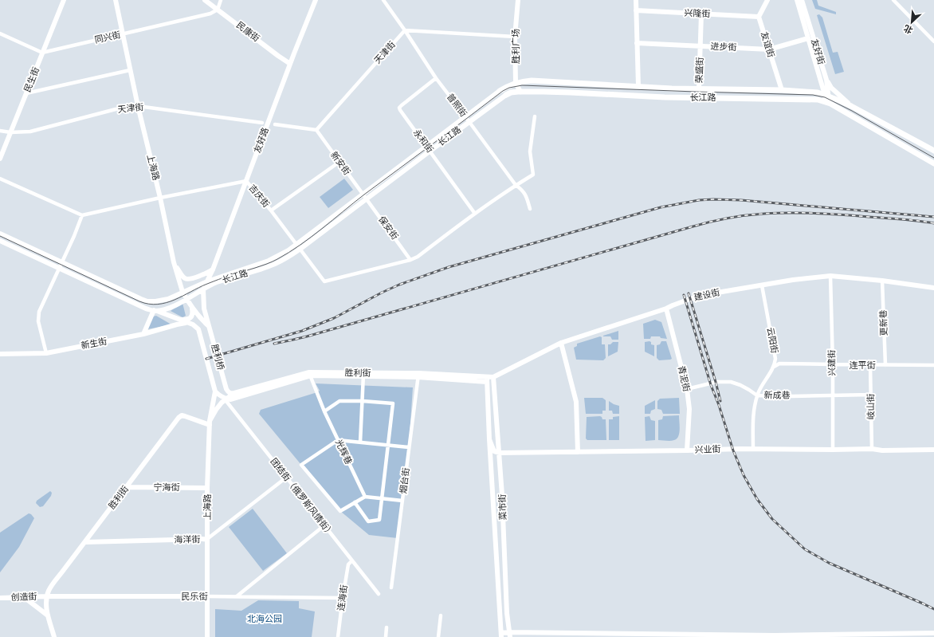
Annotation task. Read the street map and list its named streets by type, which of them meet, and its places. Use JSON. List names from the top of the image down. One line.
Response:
{"streets":{"main road":["兴隆街","民康街","友谊街","胜利广场","进步街","友好街","荣盛街","民生街","长江路","友好路","上海路","建设街","新生街","胜利桥","胜利街","青泥街","兴业街","宁海街","菜市街","海洋街","民乐街","创造街"],"street":["同兴街","天津街","普照街","永和街","新安街","吉庆街","保安街","更新巷","云阳街","兴建街","连平街","新成巷","岐山街","光辉巷","烟台街","团结街（俄罗斯风情街）","连海街"]},"crossings":[["兴隆街","友谊街"],["兴隆街","荣盛街"],["民康街","同兴街"],["民康街","友好路"],["同兴街","民生街"],["同兴街","上海路"],["友谊街","进步街"],["友谊街","长江路"],["胜利广场","长江路"],["进步街","友好街"],["进步街","荣盛街"],["友好街","长江路"],["天津街","民生街"],["天津街","普照街"],["天津街","新安街"],["天津街","上海路"],["荣盛街","长江路"],["长江路","普照街"],["长江路","友好路"],["长江路","永和街"],["长江路","新安街"],["长江路","上海路"],["长江路","吉庆街"],["长江路","保安街"],["长江路","胜利桥"],["普照街","永和街"],["友好路","吉庆街"],["友好路","胜利桥"],["新安街","保安街"],["上海路","吉庆街"],["上海路","胜利桥"],["上海路","胜利街"],["上海路","宁海街"],["上海路","海洋街"],["上海路","民乐街"],["吉庆街","保安街"],["建设街","更新巷"],["建设街","云阳街"],["建设街","兴建街"],["建设街","胜利街"],["建设街","青泥街"],["建设街","菜市街"],["更新巷","连平街"],["云阳街","连平街"],["新生街","胜利桥"],["胜利桥","胜利街"],["兴建街","连平街"],["兴建街","新成巷"],["兴建街","兴业街"],["连平街","岐山街"],["胜利街","光辉巷"],["胜利街","烟台街"],["胜利街","宁海街"],["胜利街","团结街（俄罗斯风情街）"],["胜利街","菜市街"],["胜利街","海洋街"],["胜利街","民乐街"],["胜利街","创造街"],["青泥街","新成巷"],["青泥街","兴业街"],["新成巷","岐山街"],["岐山街","兴业街"],["兴业街","菜市街"],["团结街（俄罗斯风情街）","海洋街"],["团结街（俄罗斯风情街）","连海街"],["民乐街","创造街"],["民乐街","连海街"]],"parks":["北海公园"],"north":"bottom left"}
